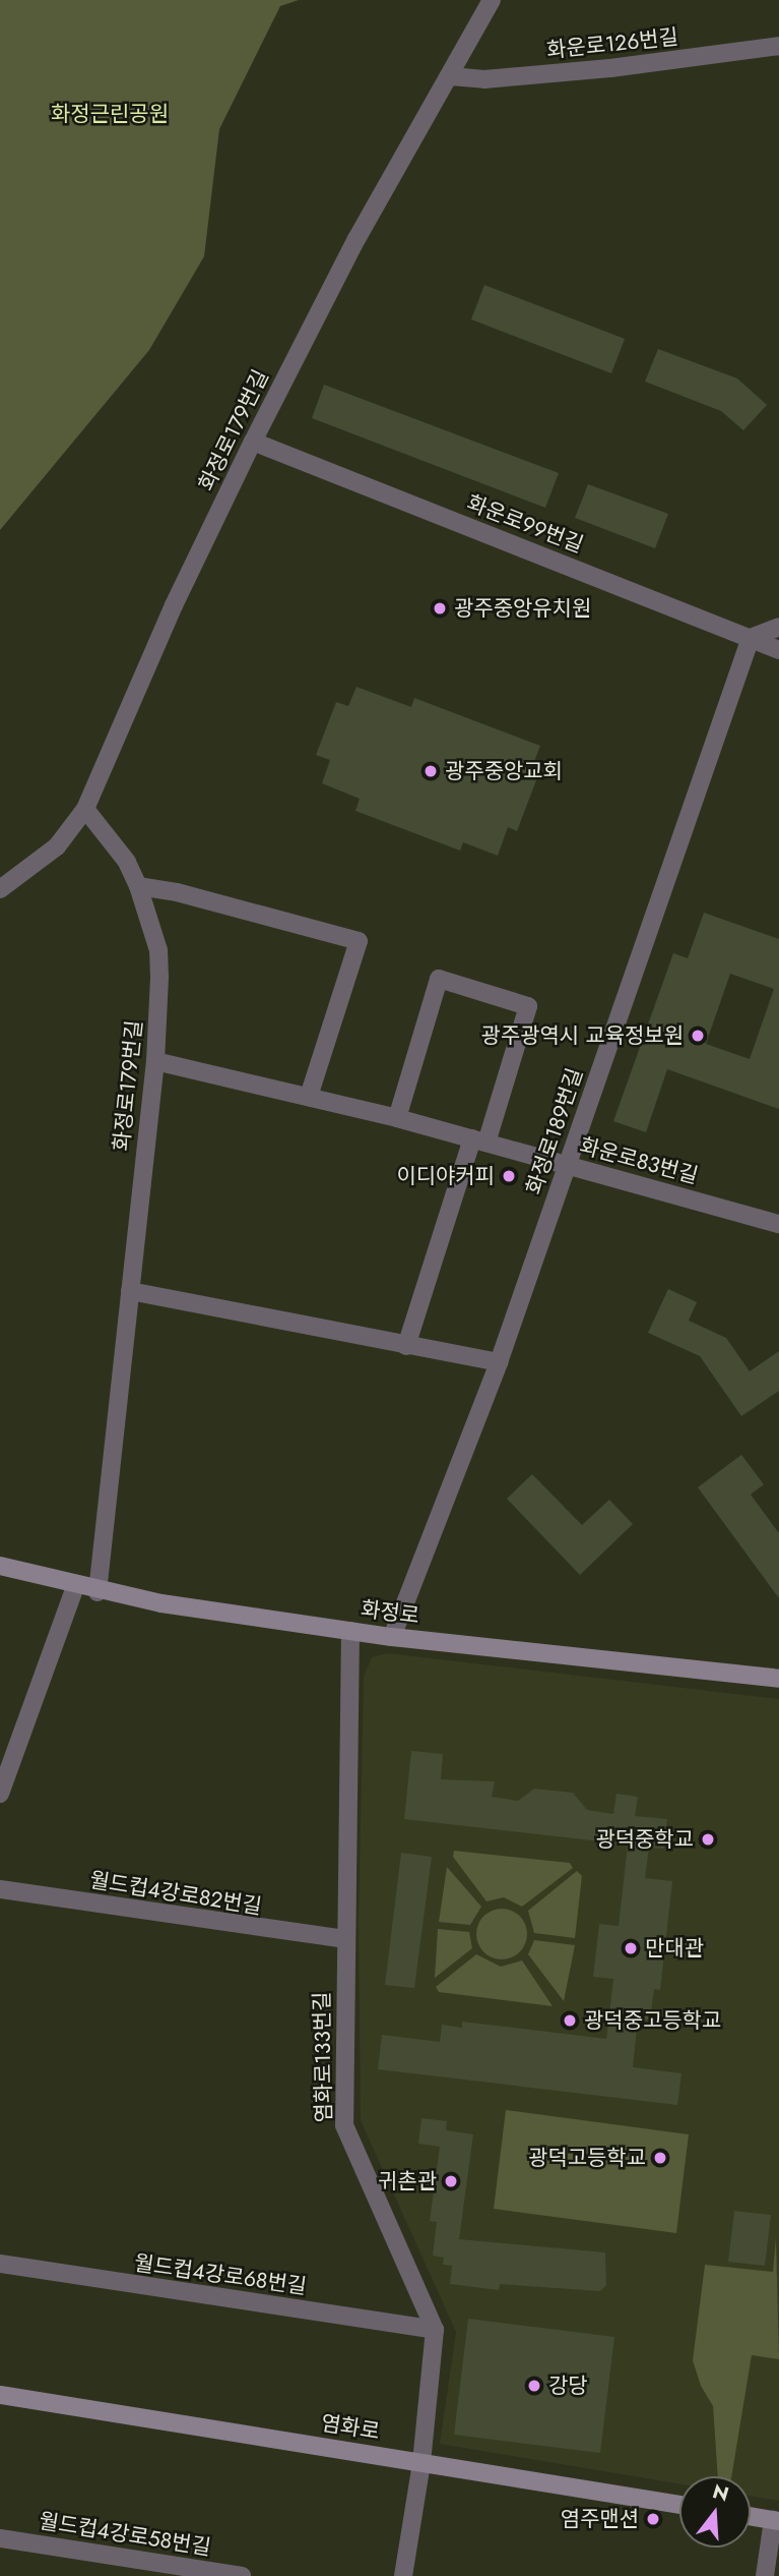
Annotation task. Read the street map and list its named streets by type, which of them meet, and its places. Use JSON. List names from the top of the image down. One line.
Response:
{"streets":{"street":["화운로126번길","화정로179번길","화운로99번길","화정로189번길","화운로83번길","화정로","월드컵4강로82번길","염화로133번길","월드컵4강로68번길","염화로","월드컵4강로58번길"]},"crossings":[["화운로126번길","화정로179번길"],["화정로179번길","화운로99번길"],["화정로179번길","화운로83번길"],["화정로179번길","화정로"],["화운로99번길","화정로189번길"],["화정로189번길","화운로83번길"],["화정로189번길","화정로"],["화정로","염화로133번길"],["월드컵4강로82번길","염화로133번길"],["염화로133번길","월드컵4강로68번길"],["염화로133번길","염화로"]],"parks":["화정근린공원"],"places":["광주중앙유치원","광주중앙교회","광주광역시 교육정보원","이디야커피","광덕중학교","만대관","광덕중고등학교","광덕고등학교","귀촌관","강당","염주맨션"],"north":"top"}
